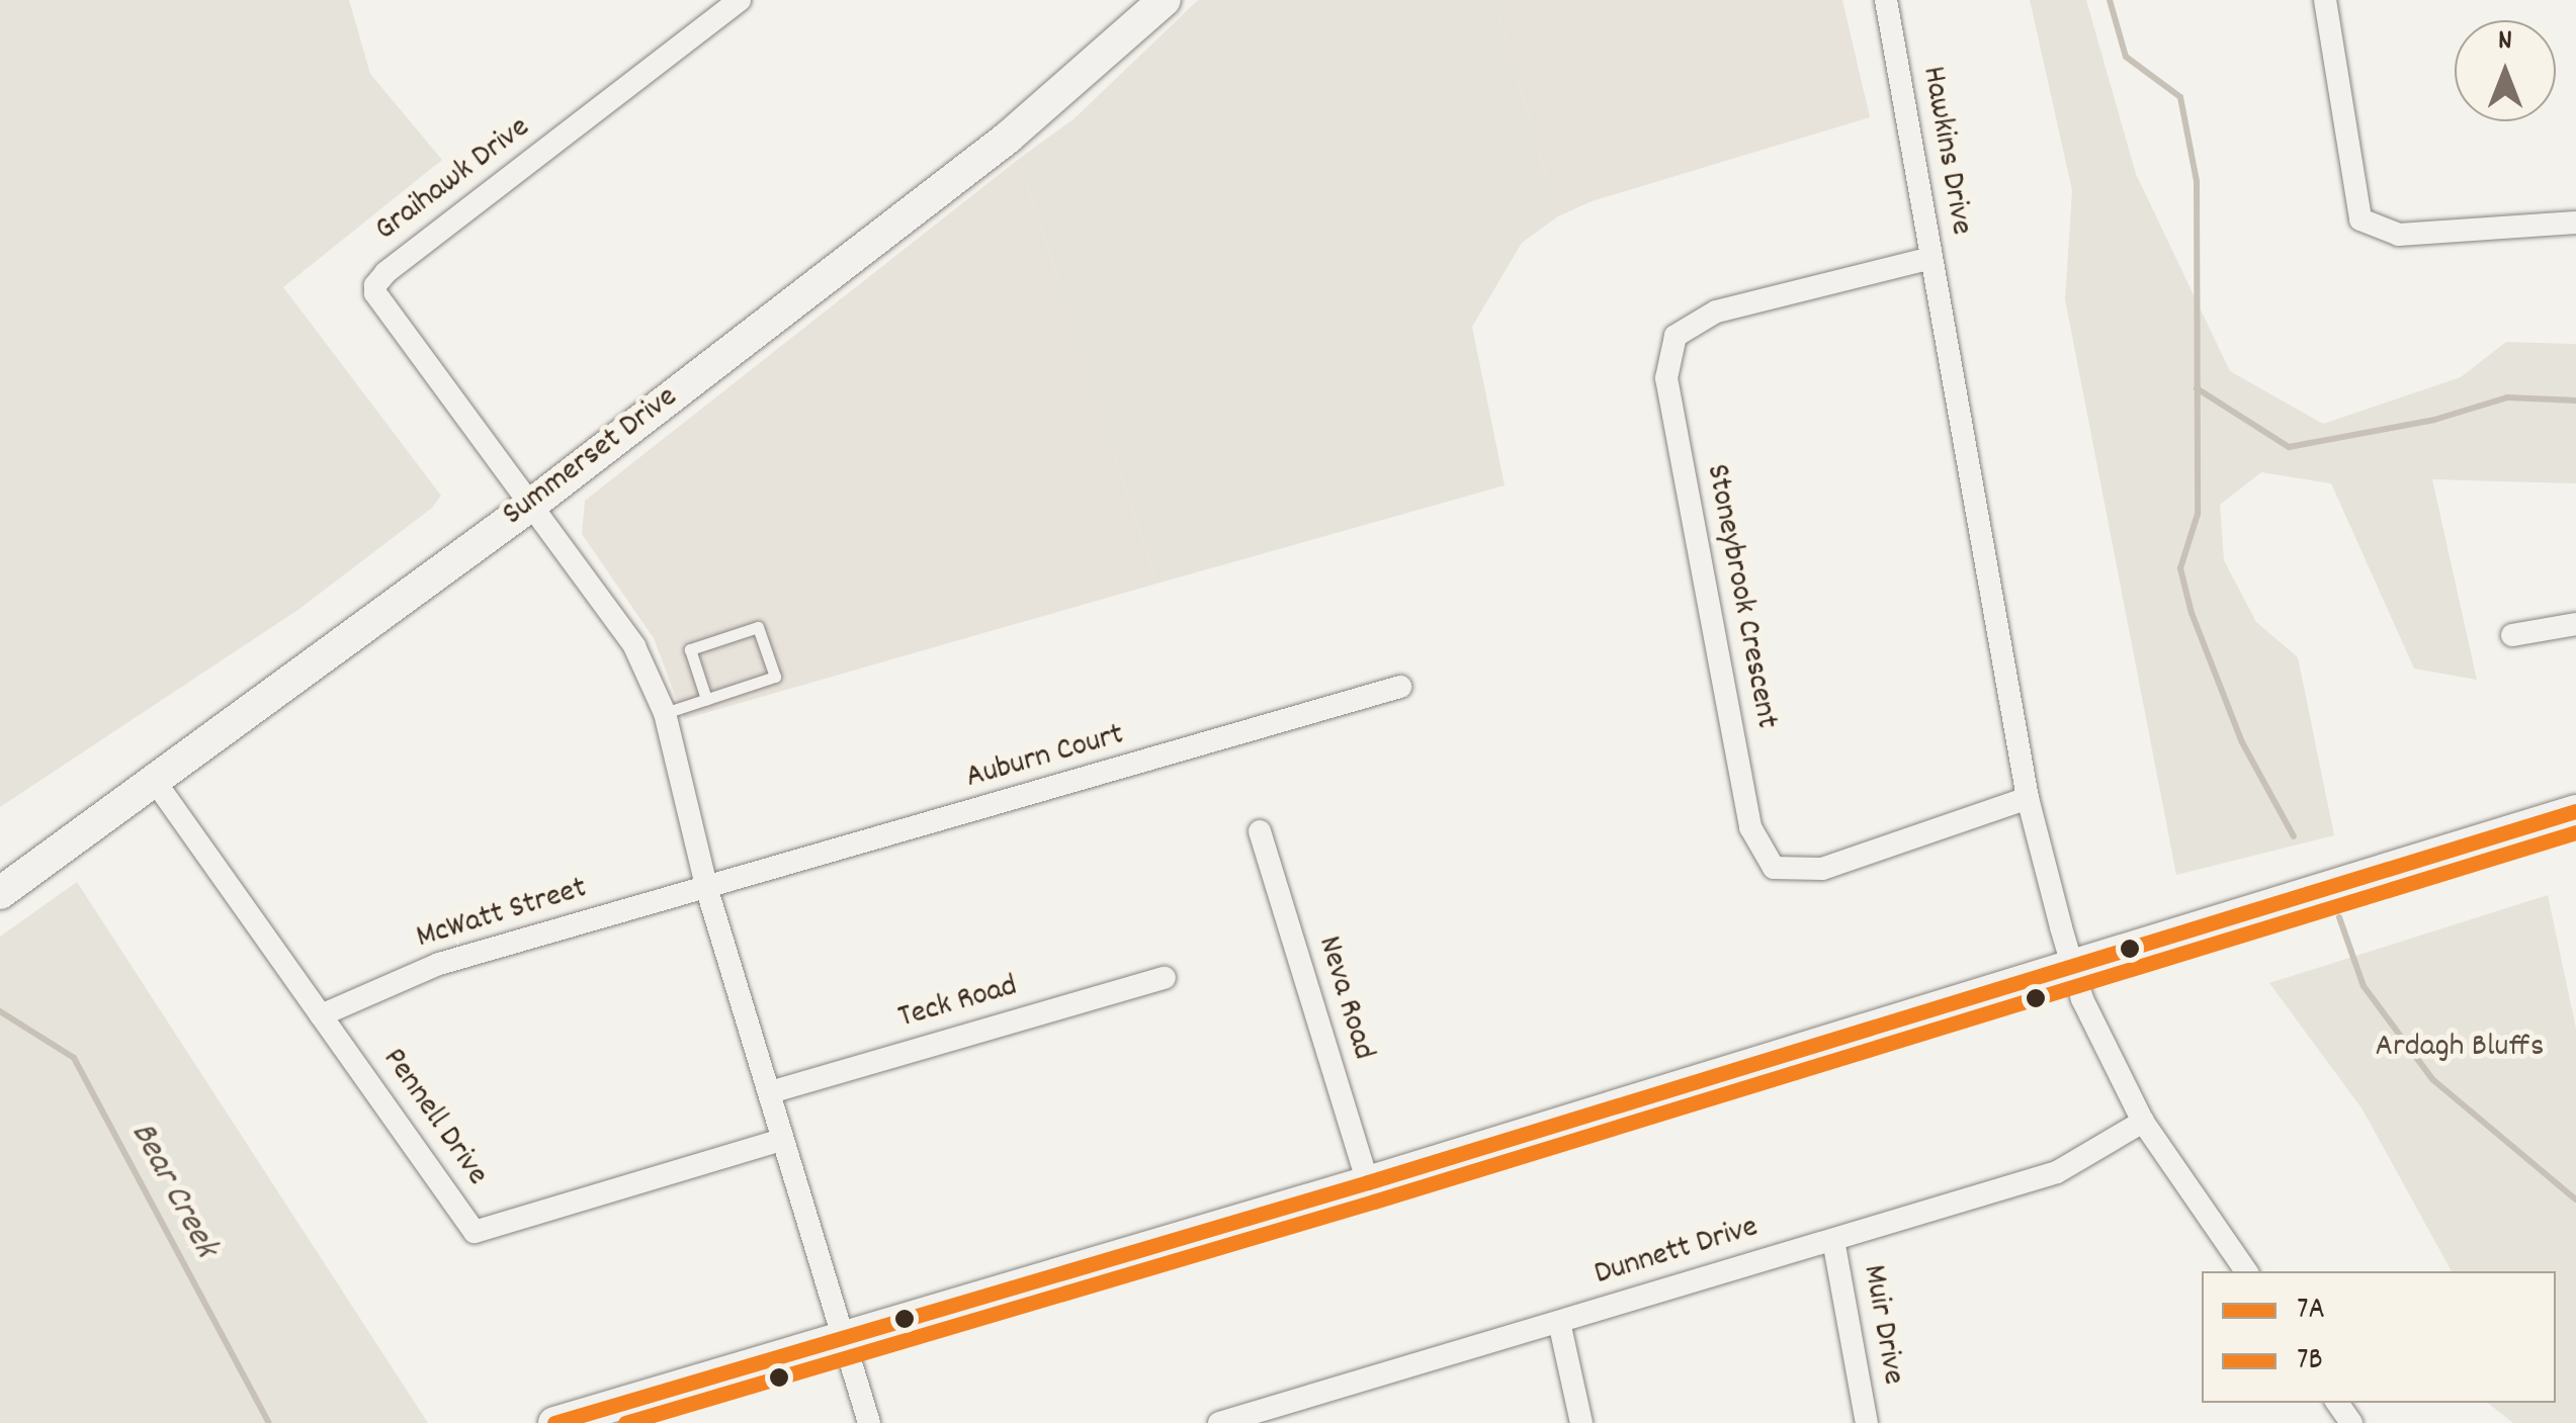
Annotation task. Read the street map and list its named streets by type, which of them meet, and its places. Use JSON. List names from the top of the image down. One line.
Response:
{"streets":{"street":["Hawkins Drive","Graihawk Drive","Summerset Drive","Stoneybrook Crescent","Auburn Court","McWatt Street","Neva Road","Teck Road","Pennell Drive","Dunnett Drive","Muir Drive"]},"crossings":[["Hawkins Drive","Stoneybrook Crescent"],["Hawkins Drive","Dunnett Drive"],["Graihawk Drive","Summerset Drive"],["Summerset Drive","Pennell Drive"],["Auburn Court","McWatt Street"],["McWatt Street","Pennell Drive"],["Dunnett Drive","Muir Drive"]],"water":["Bear Creek"],"parks":["Ardagh Bluffs"],"lines":["transit line 7A","transit line 7B"],"legend":["7A","7B"],"north":"top"}
